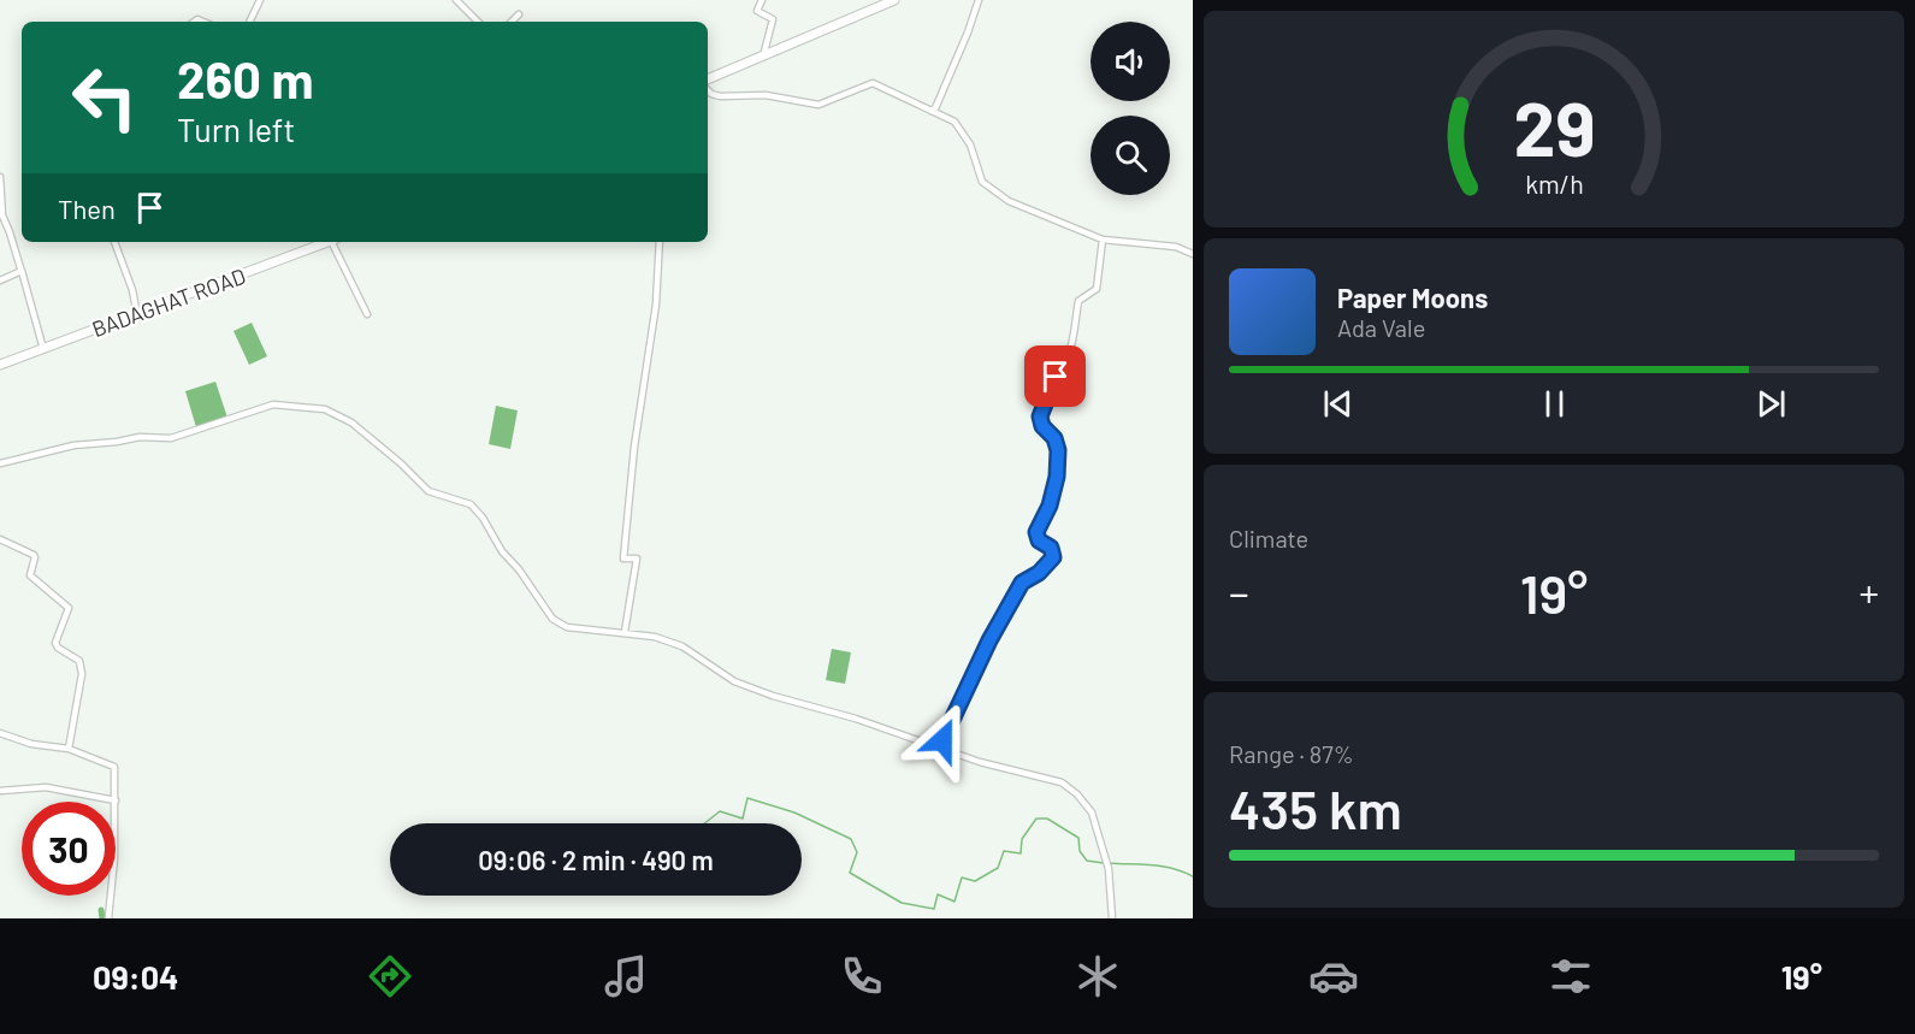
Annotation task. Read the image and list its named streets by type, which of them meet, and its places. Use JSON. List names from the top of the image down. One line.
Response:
{"streets":{"main road":["BADAGHAT ROAD"]},"page":{"turn":["260 m","Turn left"],"then":"Then","song":["Paper Moons","Ada Vale"],"tile":["Climate",["Range · 87%","435 km"]],"heat":["−","19°","+"],"limit":"30","trip":"09:06 · 2 min · 490 m","tabs":["09:04","19°"],"gauge":["29","km/h"]}}
